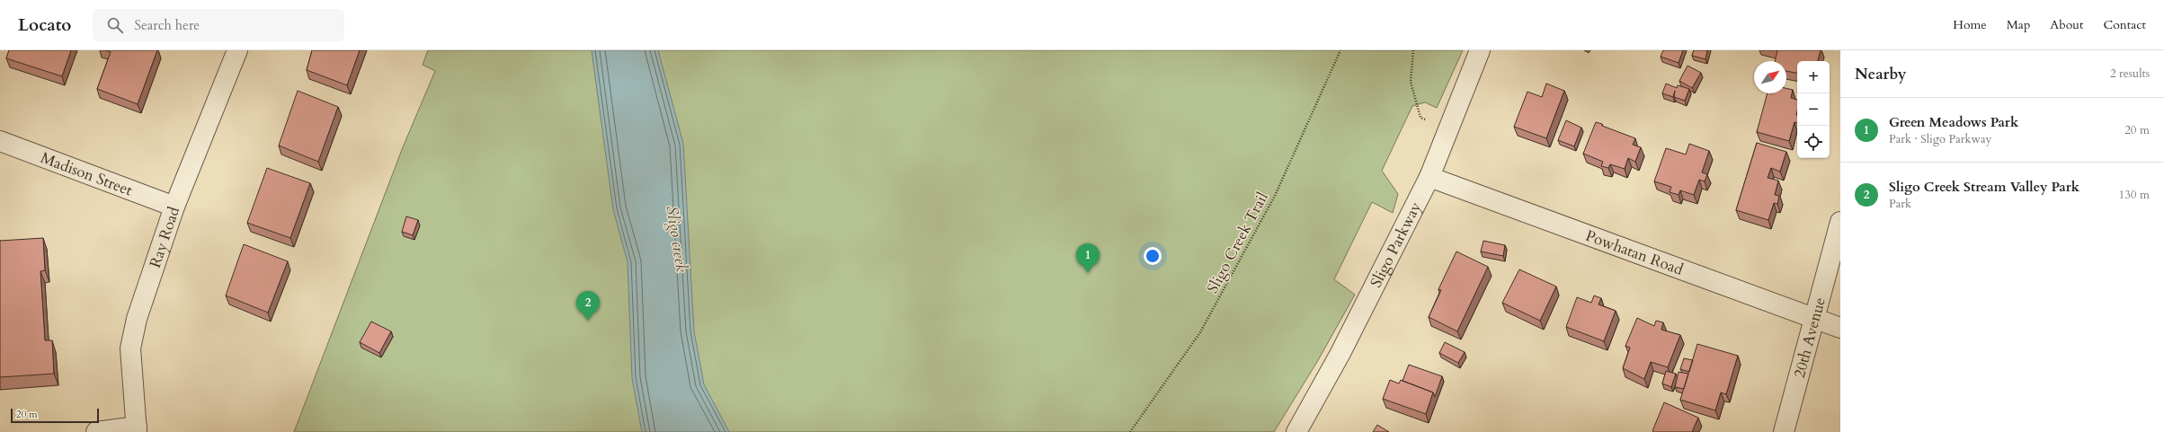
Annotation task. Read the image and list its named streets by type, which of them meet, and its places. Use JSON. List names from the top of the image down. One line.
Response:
{"streets":{"street":["Madison Street","Ray Road","Sligo Parkway","Powhatan Road","20th Avenue"],"path":["Sligo Creek Trail"]},"crossings":[["Madison Street","Ray Road"],["Sligo Parkway","Powhatan Road"],["Powhatan Road","20th Avenue"]],"water":["Sligo creek"],"scale_bar":"20 m","north":"top right","page":{"header":"Locato","search":"Search here","nav":["Home","Map","About","Contact"],"heading":["Nearby","2 results"],"map_buttons":["+","−"],"list":[{"mark":"1","name":"Green Meadows Park","note":"Park · Sligo Parkway","value":"20 m"},{"mark":"2","name":"Sligo Creek Stream Valley Park","note":"Park","value":"130 m"}],"pins":["1","2"],"scale":"20 m"}}
